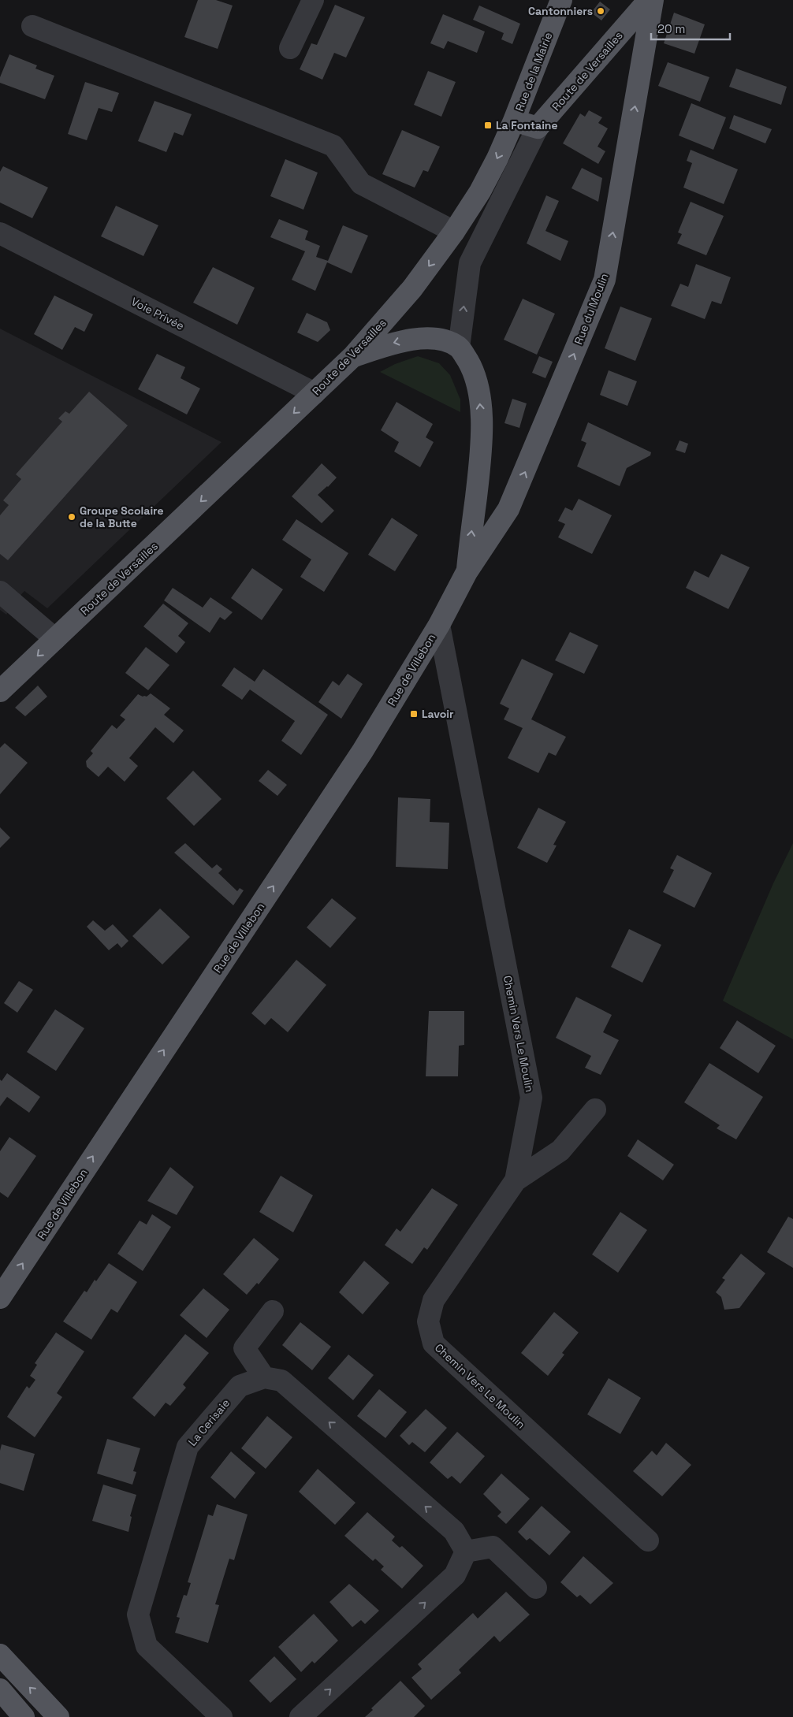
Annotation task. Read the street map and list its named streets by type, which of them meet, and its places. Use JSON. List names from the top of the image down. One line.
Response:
{"streets":{"main road":["Route de Versailles","Rue de la Mairie","Rue du Moulin","Rue de Villebon"],"street":["Voie Privée","Chemin Vers Le Moulin","La Cerisaie"]},"crossings":[["Route de Versailles","Rue de la Mairie"],["Route de Versailles","Voie Privée"],["Rue du Moulin","Rue de Villebon"],["Rue de Villebon","Chemin Vers Le Moulin"]],"one_way":["Route de Versailles","Rue de Villebon"],"places":{"other":["Cantonniers","Groupe Scolaire de la Butte"],"transit":["La Fontaine","Lavoir"]},"scale_bar":"20 m"}
